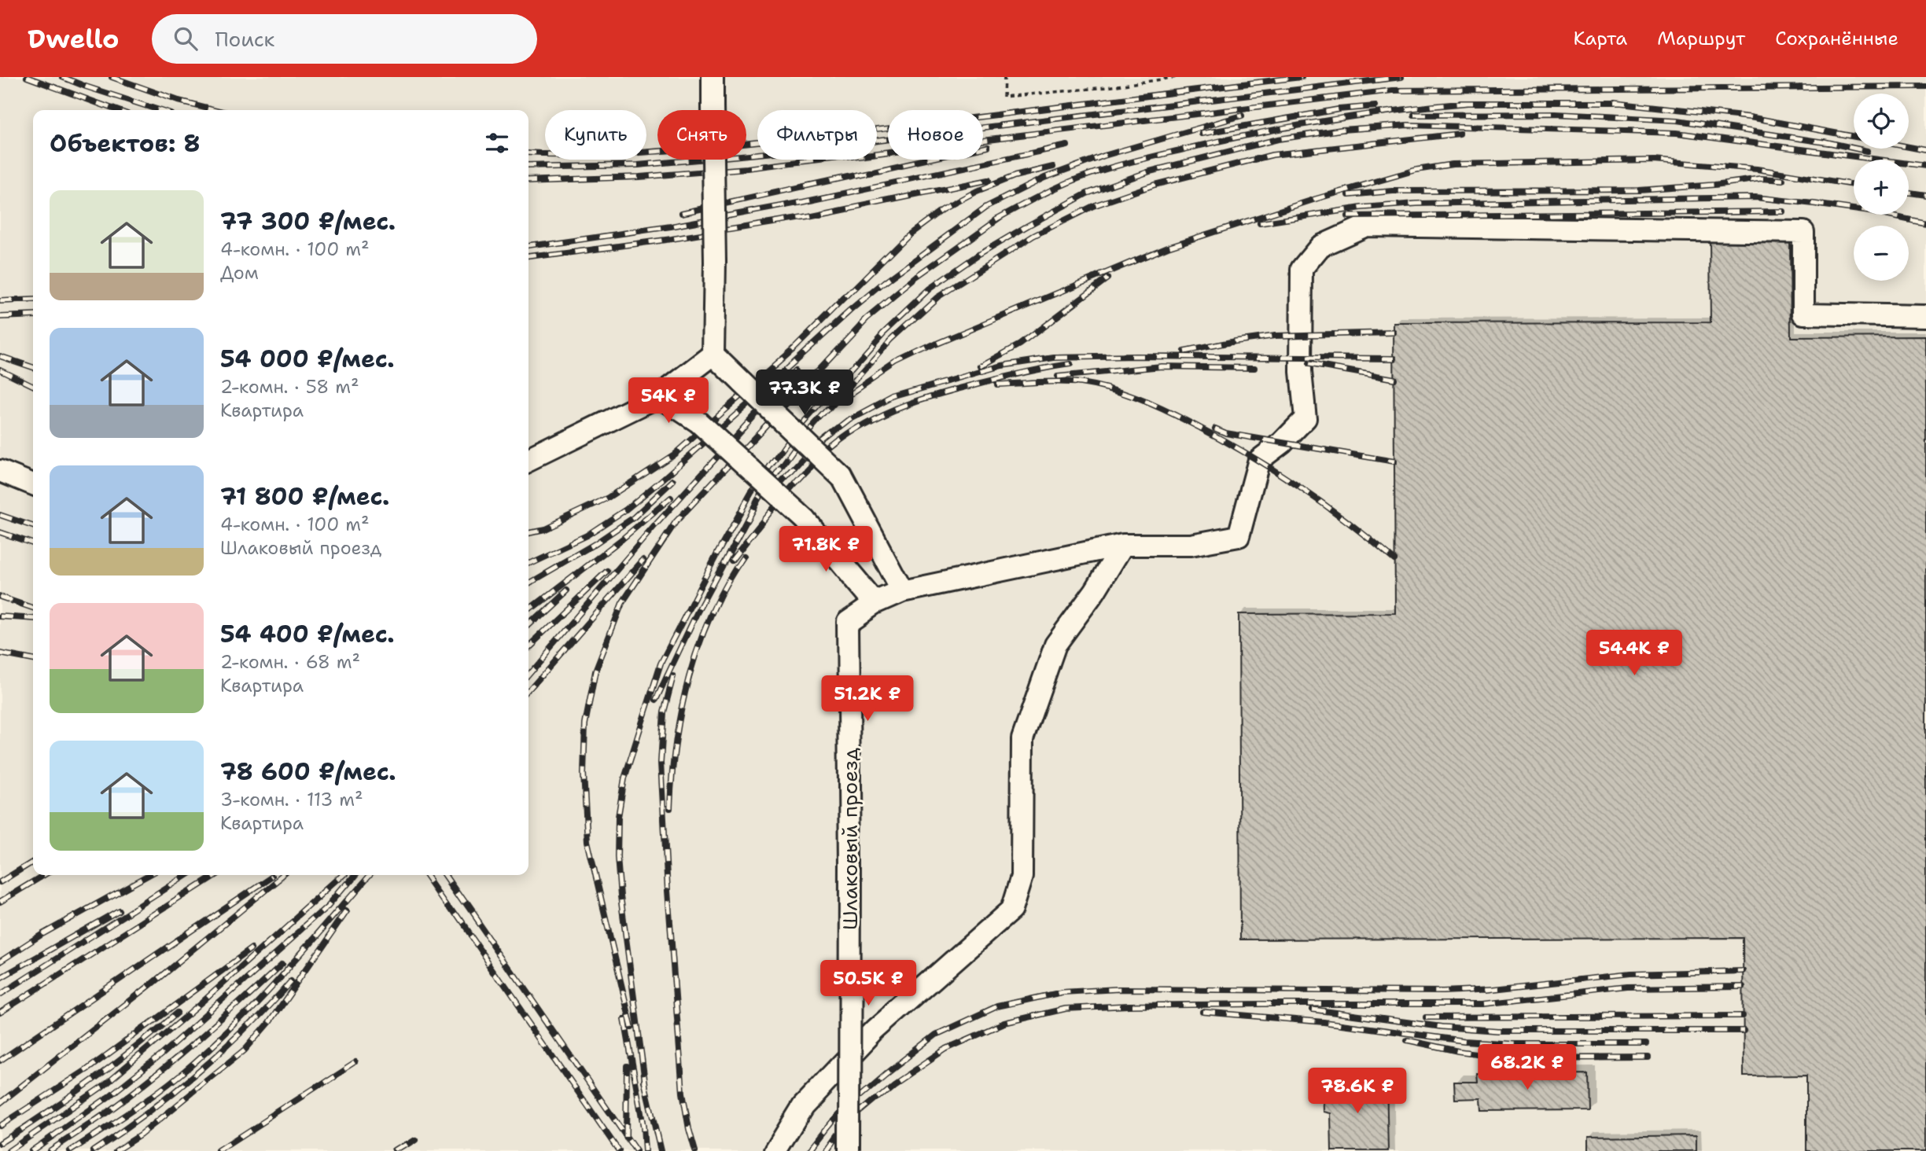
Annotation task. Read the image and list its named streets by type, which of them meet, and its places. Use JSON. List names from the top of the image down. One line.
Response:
{"streets":{"street":["Шлаковый проезд"]},"page":{"header":"Dwello","search":"Поиск","nav":["Карта","Маршрут","Сохранённые"],"map_buttons":["+","−"],"chip":["Купить","Снять","Фильтры","Новое"],"heading":"Объектов: 8","list":[{"name":"77 300 ₽/мес.","note":"4-комн. · 100 m² · Дом"},{"name":"54 000 ₽/мес.","note":"2-комн. · 58 m² · Квартира"},{"name":"71 800 ₽/мес.","note":"4-комн. · 100 m² · Шлаковый проезд"},{"name":"54 400 ₽/мес.","note":"2-комн. · 68 m² · Квартира"},{"name":"78 600 ₽/мес.","note":"3-комн. · 113 m² · Квартира"}],"price":["77.3K ₽","54K ₽","71.8K ₽","54.4K ₽","51.2K ₽","50.5K ₽","68.2K ₽","78.6K ₽"]}}
